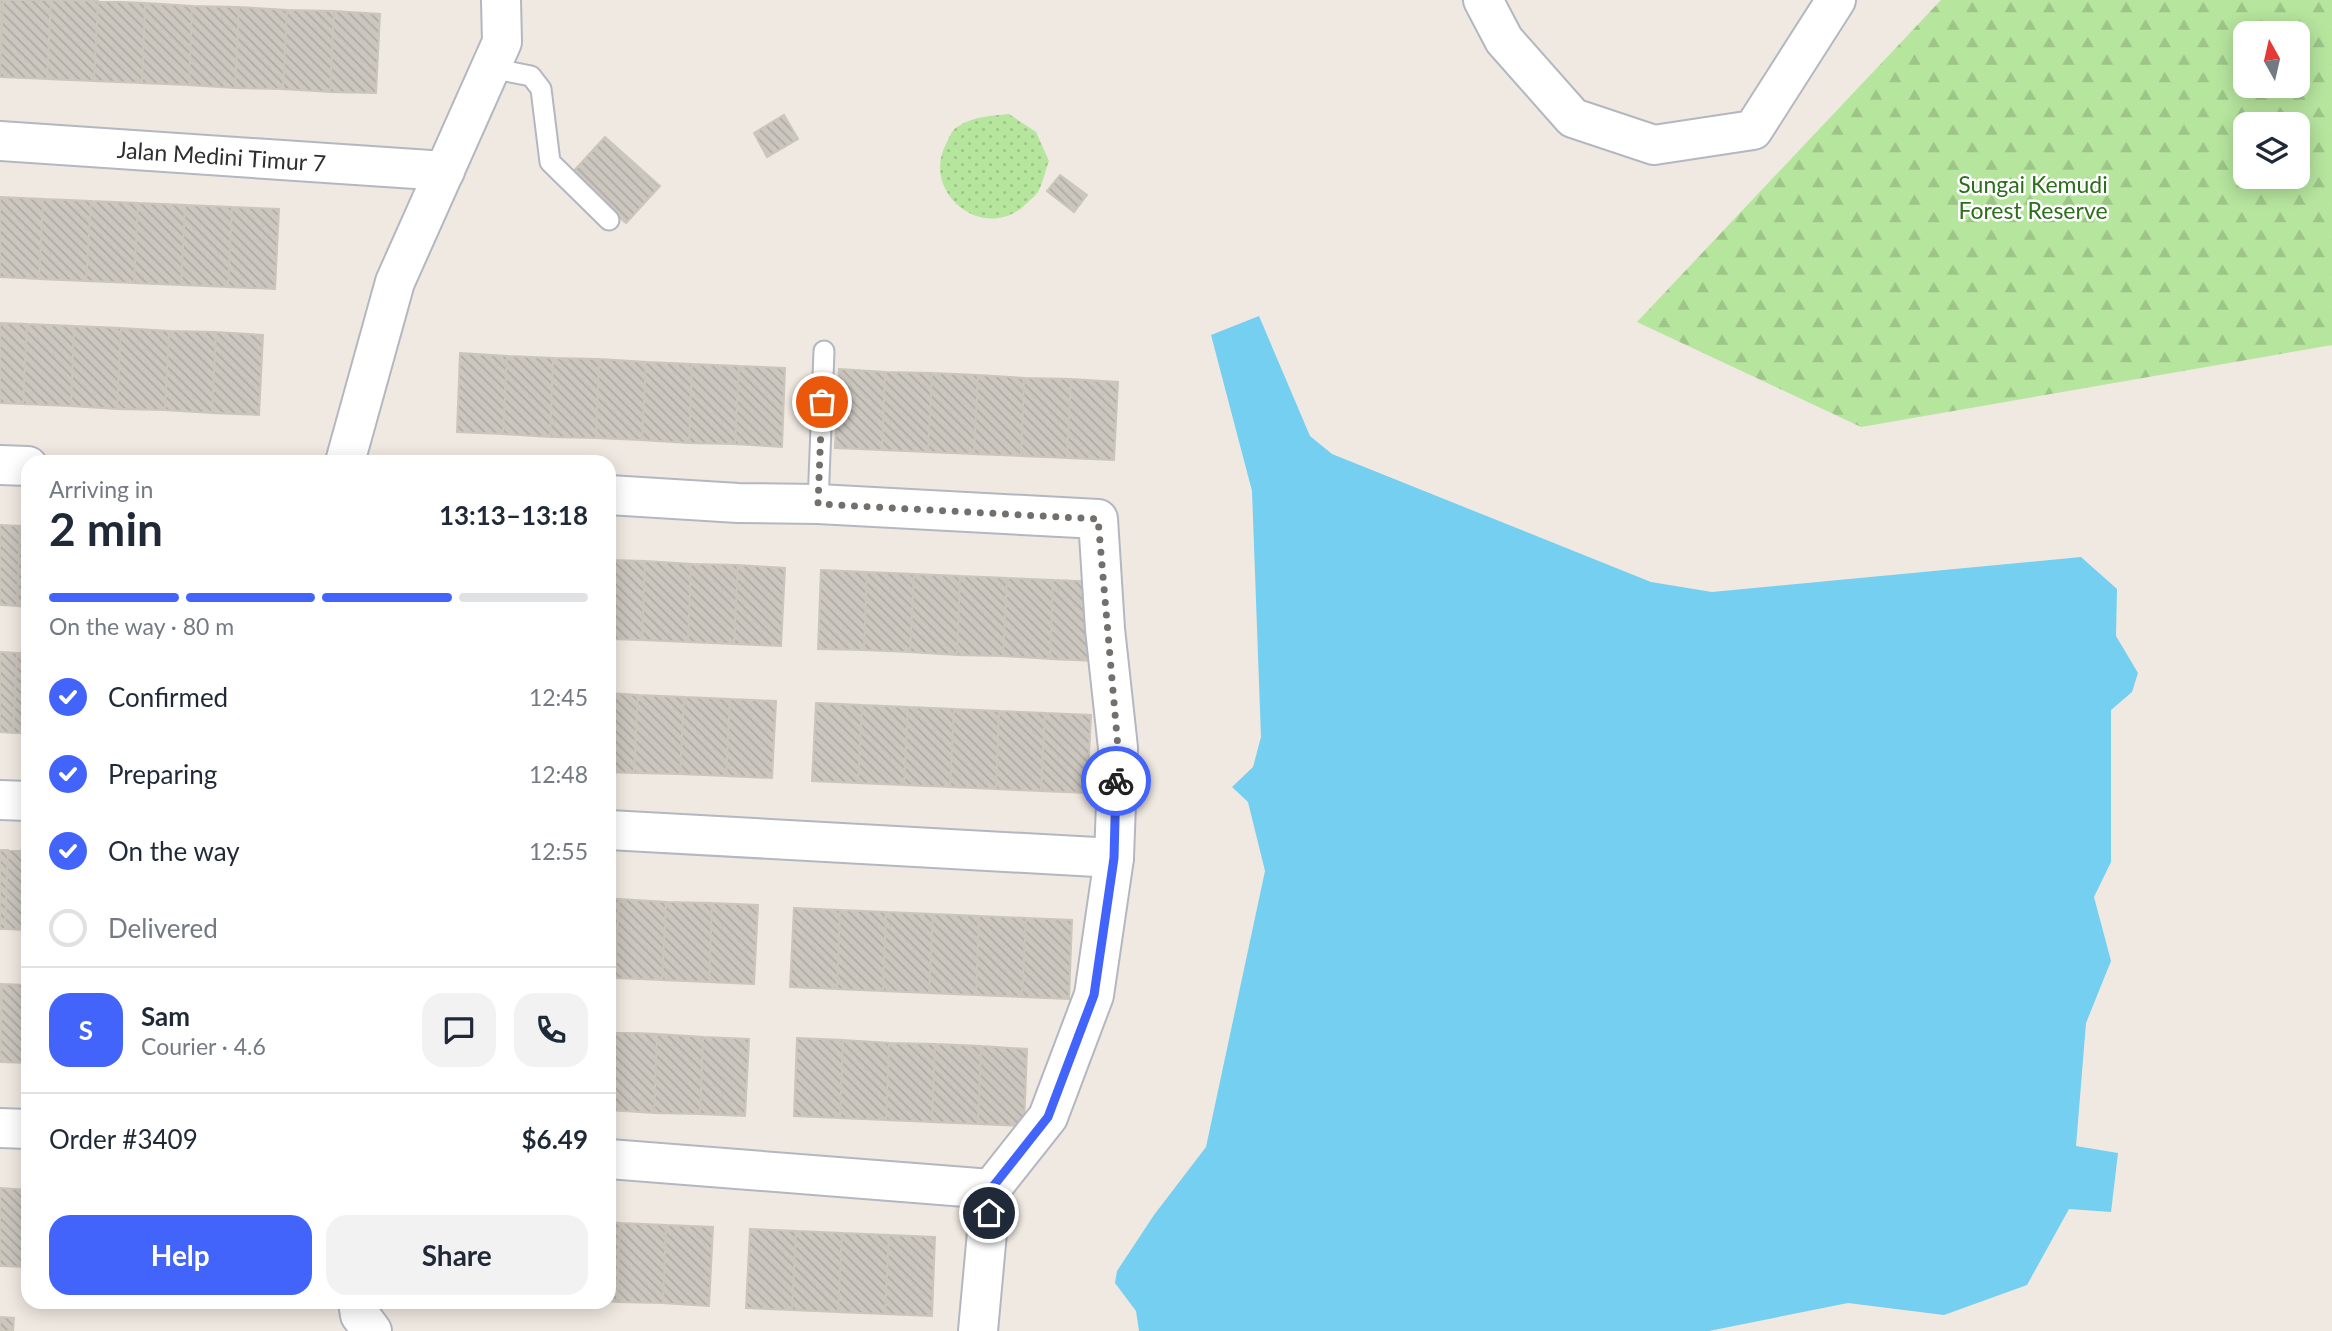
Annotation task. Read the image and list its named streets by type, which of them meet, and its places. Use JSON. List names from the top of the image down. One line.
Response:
{"streets":{"street":["Jalan Medini Timur 7"]},"parks":["Sungai Kemudi Forest Reserve"],"north":"top","page":{"heading":["2 min","Arriving in","13:13–13:18"],"panel":["Sam","Courier · 4.6","Order #3409","$6.49"],"bar":"On the way · 80 m","list":[["Confirmed","12:45"],["Preparing","12:48"],["On the way","12:55"],"Delivered"],"round":"S","buttons":["Help","Share"]}}
